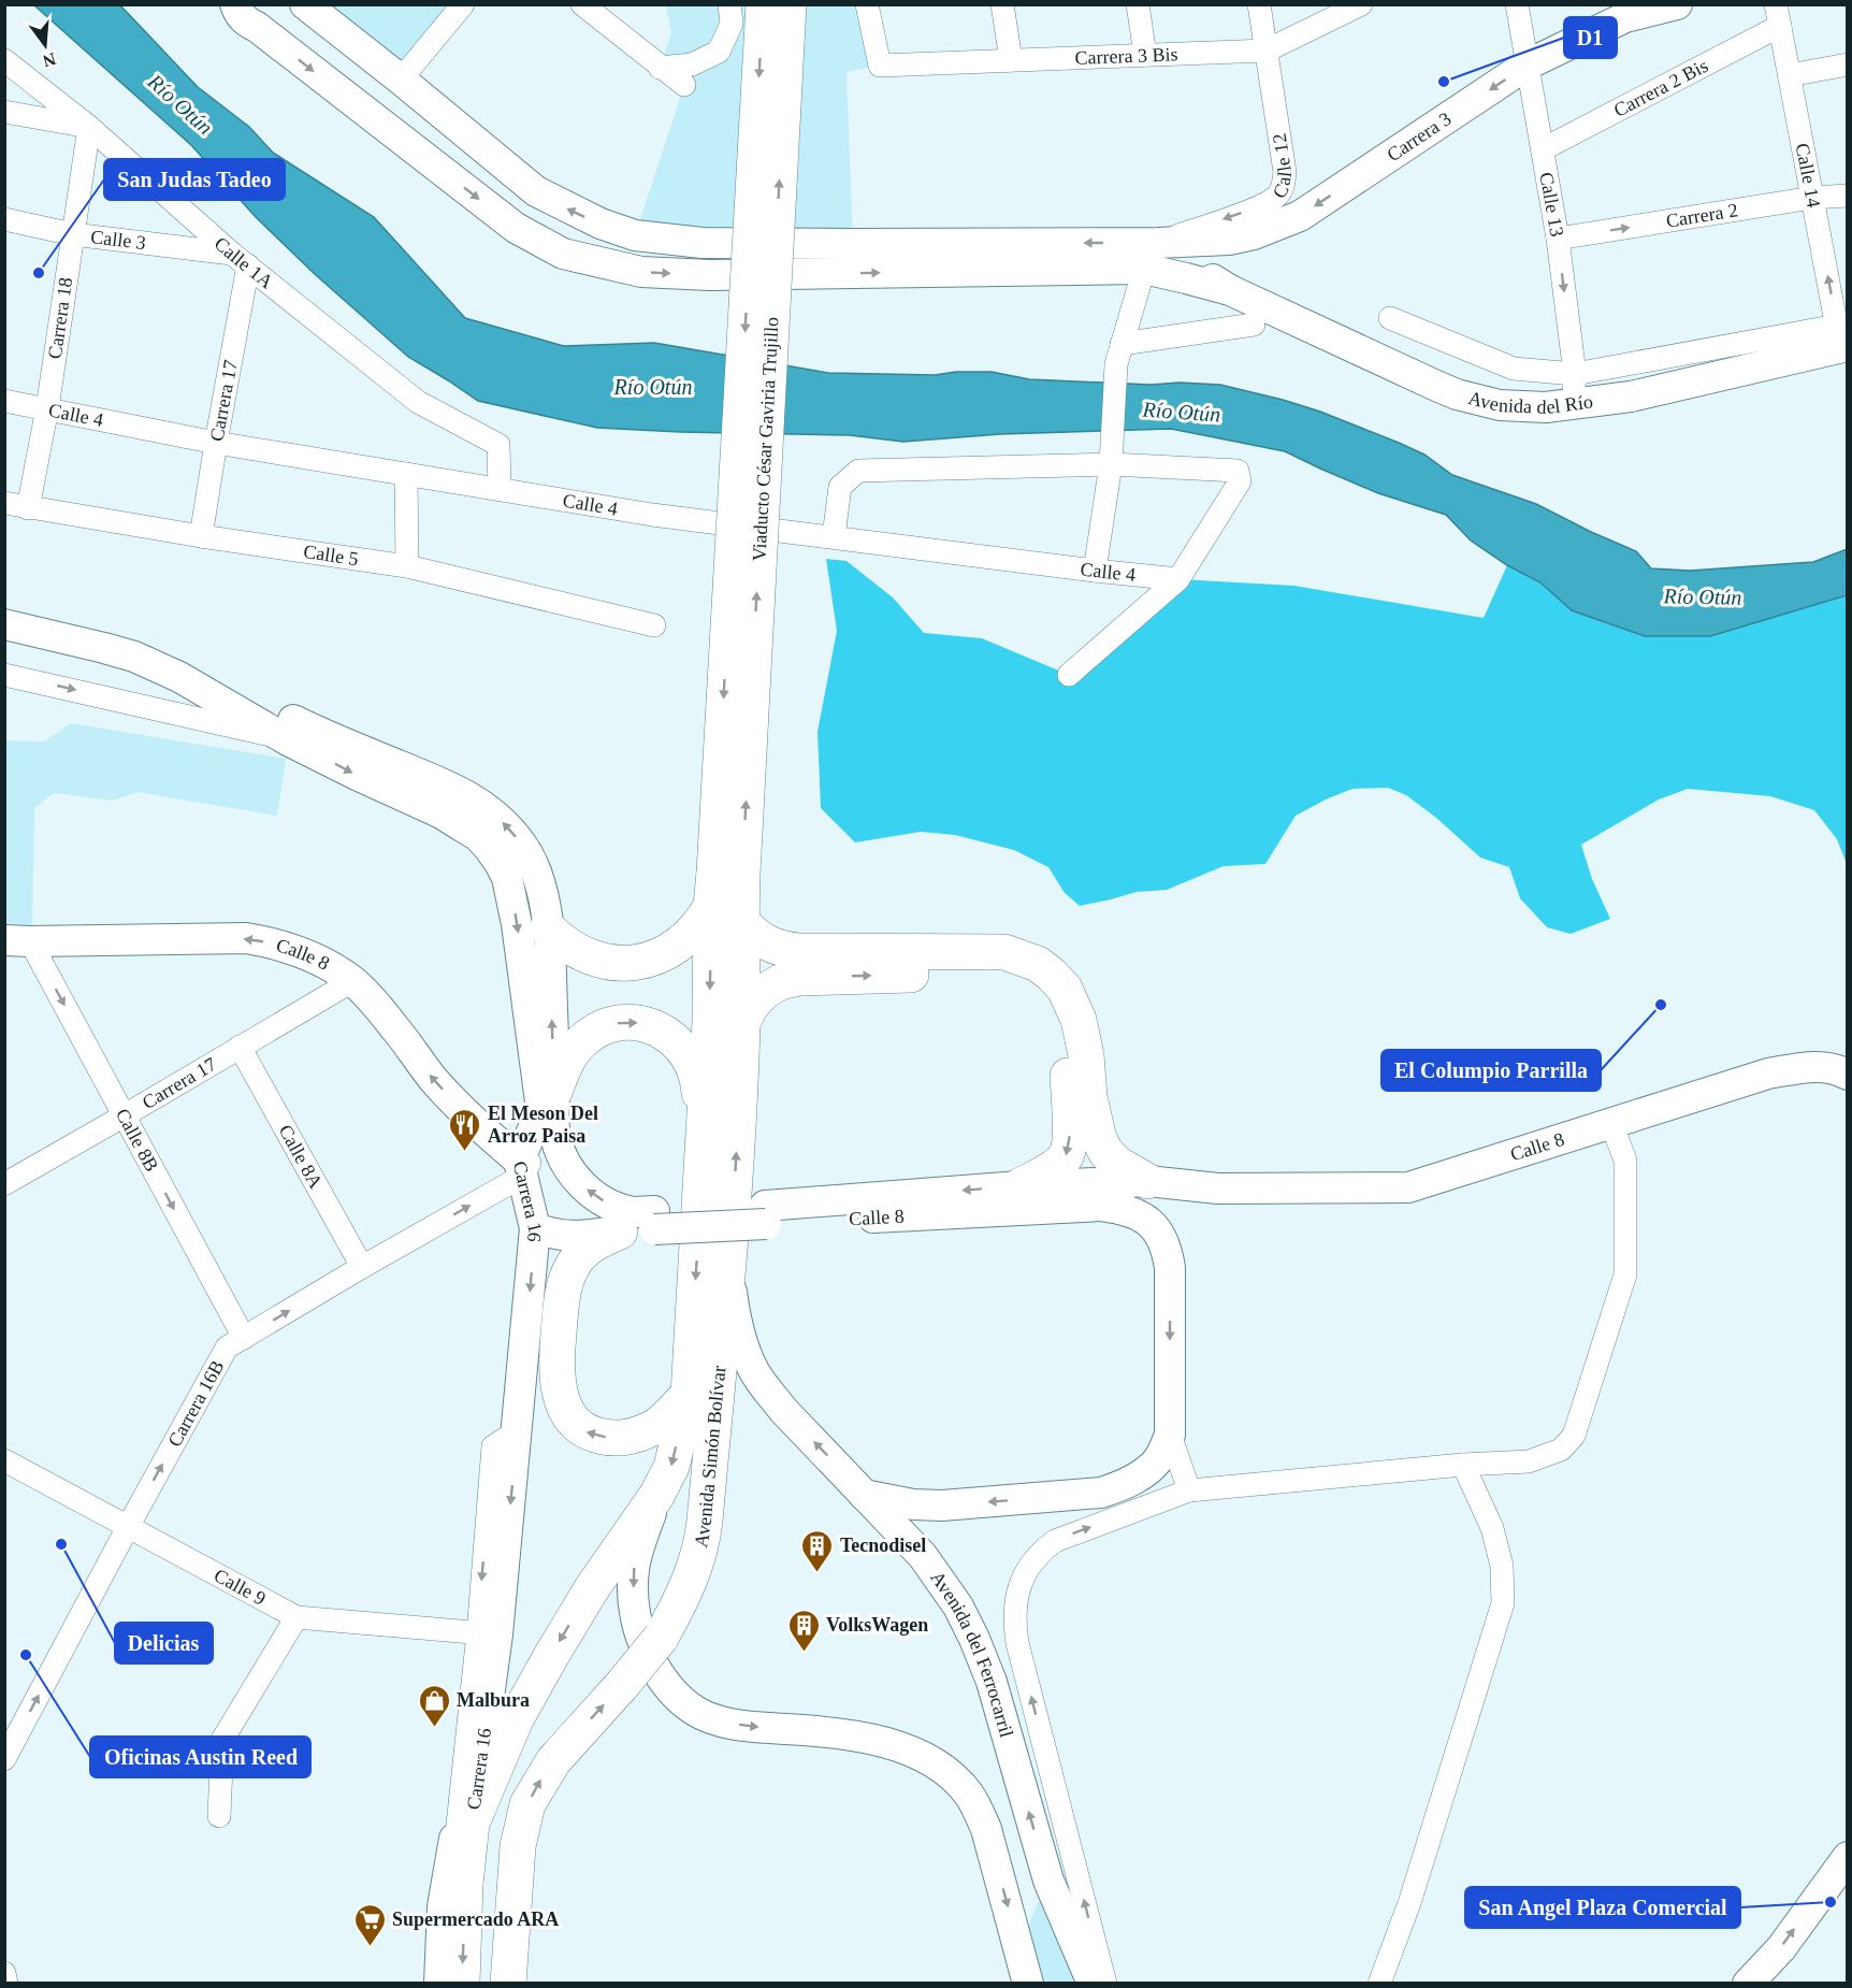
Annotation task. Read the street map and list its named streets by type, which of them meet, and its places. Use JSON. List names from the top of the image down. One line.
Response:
{"streets":{"main road":["Viaducto César Gaviria Trujillo","Avenida Simón Bolívar"],"street":["Carrera 3 Bis","Carrera 2 Bis","Carrera 3","Calle 12","Calle 14","Calle 13","Carrera 2","Calle 3","Calle 1A","Carrera 18","Avenida del Río","Carrera 17","Calle 4","Calle 5","Calle 8","Calle 8B","Calle 8A","Carrera 16","Carrera 16B","Calle 9","Avenida del Ferrocarril"]},"crossings":[["Carrera 3 Bis","Calle 12"],["Carrera 2 Bis","Calle 14"],["Carrera 2 Bis","Calle 13"],["Carrera 3","Calle 12"],["Carrera 3","Calle 13"],["Carrera 3","Avenida del Río"],["Calle 12","Avenida del Río"],["Calle 14","Carrera 2"],["Calle 14","Avenida del Río"],["Calle 13","Carrera 2"],["Calle 13","Avenida del Río"],["Calle 3","Calle 1A"],["Calle 3","Carrera 18"],["Calle 3","Carrera 17"],["Calle 1A","Carrera 18"],["Calle 1A","Carrera 17"],["Calle 1A","Calle 4"],["Carrera 18","Calle 4"],["Carrera 18","Calle 5"],["Carrera 17","Calle 4"],["Carrera 17","Calle 5"],["Carrera 17","Calle 8"],["Carrera 17","Calle 8B"],["Carrera 17","Calle 8A"],["Viaducto César Gaviria Trujillo","Avenida Simón Bolívar"],["Calle 8","Calle 8B"],["Calle 8","Carrera 16"],["Calle 8","Carrera 16B"],["Calle 8B","Carrera 16B"],["Calle 8A","Carrera 16B"],["Carrera 16","Carrera 16B"],["Carrera 16","Avenida Simón Bolívar"],["Carrera 16","Calle 9"],["Carrera 16B","Calle 9"],["Avenida Simón Bolívar","Avenida del Ferrocarril"]],"one_way":["Carrera 3","Calle 12","Calle 14","Calle 8B","Carrera 16","Carrera 16B","Avenida del Ferrocarril"],"water":["Río Otún"],"places":{"other":["D1","San Judas Tadeo","El Columpio Parrilla","Delicias","Oficinas Austin Reed","San Angel Plaza Comercial"],"restaurant":["El Meson Del Arroz Paisa"],"building":["Tecnodisel","VolksWagen"],"shop":["Malbura"],"supermarket":["Supermercado ARA"]},"north":"bottom"}
